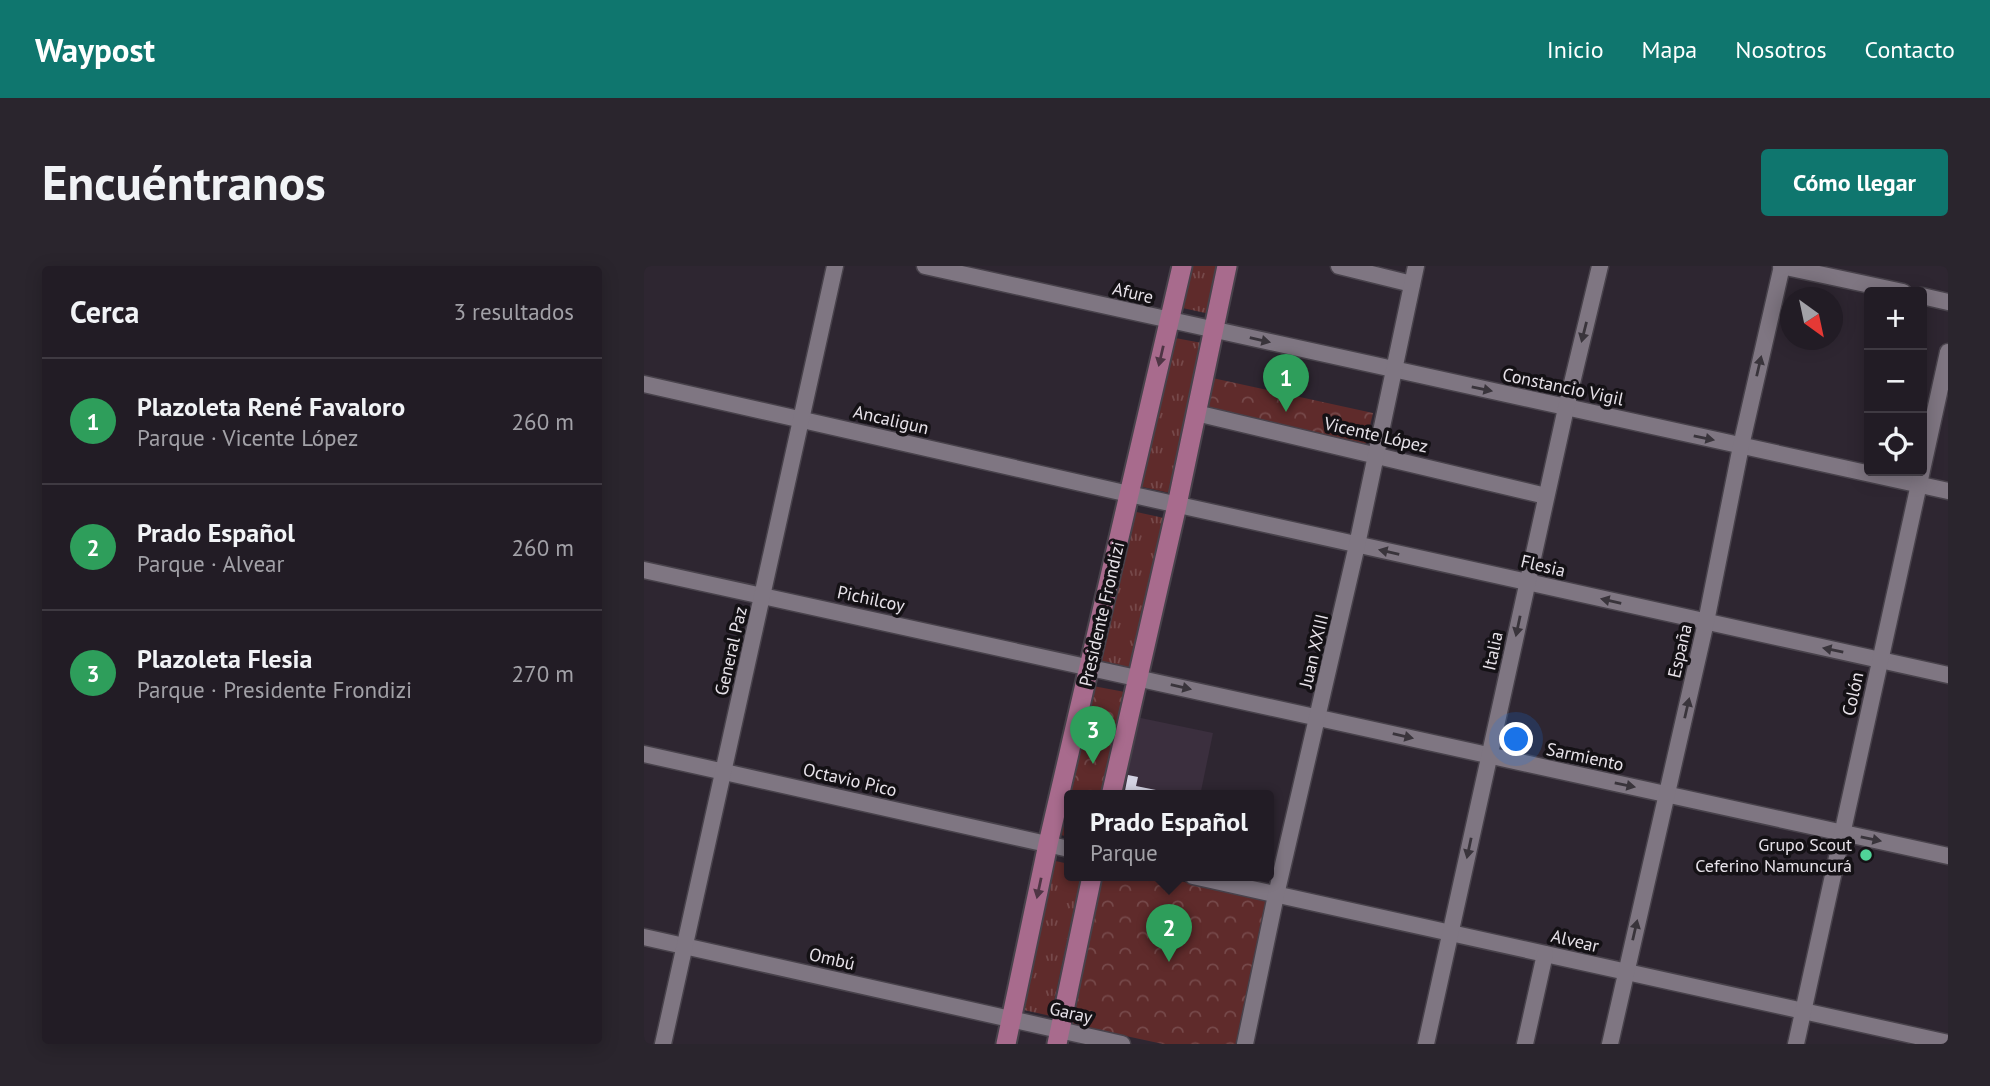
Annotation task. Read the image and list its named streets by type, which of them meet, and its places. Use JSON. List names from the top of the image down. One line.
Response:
{"streets":{"main road":["Presidente Frondizi"],"street":["Afure","Constancio Vigil","Ancaligun","Vicente López","Flesia","Pichilcoy","General Paz","Juan XXIII","Italia","España","Colón","Sarmiento","Octavio Pico","Alvear","Ombú","Garay"]},"crossings":[["Afure","Constancio Vigil"],["Afure","Presidente Frondizi"],["Constancio Vigil","Presidente Frondizi"],["Constancio Vigil","Juan XXIII"],["Constancio Vigil","Italia"],["Constancio Vigil","España"],["Constancio Vigil","Colón"],["Ancaligun","Flesia"],["Ancaligun","Presidente Frondizi"],["Ancaligun","General Paz"],["Vicente López","Juan XXIII"],["Vicente López","Italia"],["Flesia","Presidente Frondizi"],["Flesia","Juan XXIII"],["Flesia","Italia"],["Flesia","España"],["Flesia","Colón"],["Pichilcoy","Presidente Frondizi"],["Pichilcoy","General Paz"],["Pichilcoy","Sarmiento"],["Presidente Frondizi","Sarmiento"],["Presidente Frondizi","Octavio Pico"],["Presidente Frondizi","Ombú"],["Presidente Frondizi","Garay"],["General Paz","Octavio Pico"],["General Paz","Ombú"],["Juan XXIII","Sarmiento"],["Juan XXIII","Alvear"],["Italia","Sarmiento"],["Italia","Alvear"],["España","Sarmiento"],["España","Alvear"],["Colón","Sarmiento"],["Colón","Alvear"],["Ombú","Garay"]],"one_way":["Constancio Vigil","Flesia","Italia","España","Sarmiento"],"places":["Grupo Scout Ceferino Namuncurá"],"north":"bottom right","page":{"header":"Waypost","nav":["Inicio","Mapa","Nosotros","Contacto"],"buttons":"Cómo llegar","title":"Encuéntranos","heading":["Cerca","3 resultados"],"map_buttons":["+","−"],"pins":["1","3","2"],"list":[{"mark":"1","name":"Plazoleta René Favaloro","note":"Parque · Vicente López","value":"260 m"},{"mark":"2","name":"Prado Español","note":"Parque · Alvear","value":"260 m"},{"mark":"3","name":"Plazoleta Flesia","note":"Parque · Presidente Frondizi","value":"270 m"}],"popup":["Prado Español","Parque"]}}
